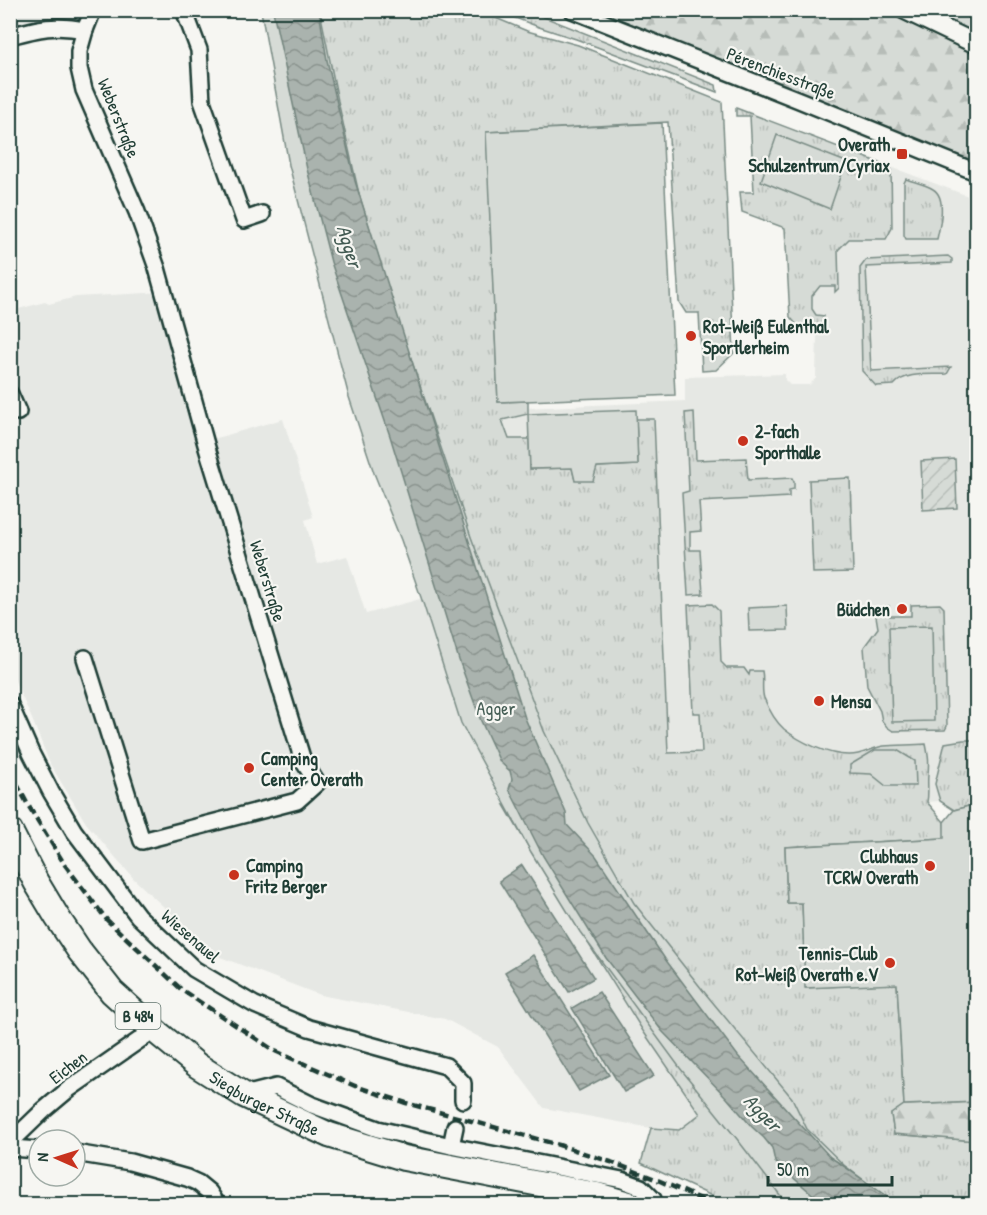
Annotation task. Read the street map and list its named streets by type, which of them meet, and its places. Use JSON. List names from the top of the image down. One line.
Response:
{"streets":{"main road":["B 484","Siegburger Straße"],"street":["Pérenchiesstraße","Weberstraße","Wiesenauel","Eichen"]},"crossings":[["Eichen","Siegburger Straße"]],"water":["Agger"],"parks":["Agger"],"places":{"transit":["Overath Schulzentrum/Cyriax"],"other":["Rot-Weiß Eulenthal Sportlerheim","2-fach Sporthalle","Büdchen","Mensa","Camping Center Overath","Clubhaus TCRW Overath","Camping Fritz Berger","Tennis-Club Rot-Weiß Overath e.V"]},"scale_bar":"50 m","north":"left"}
